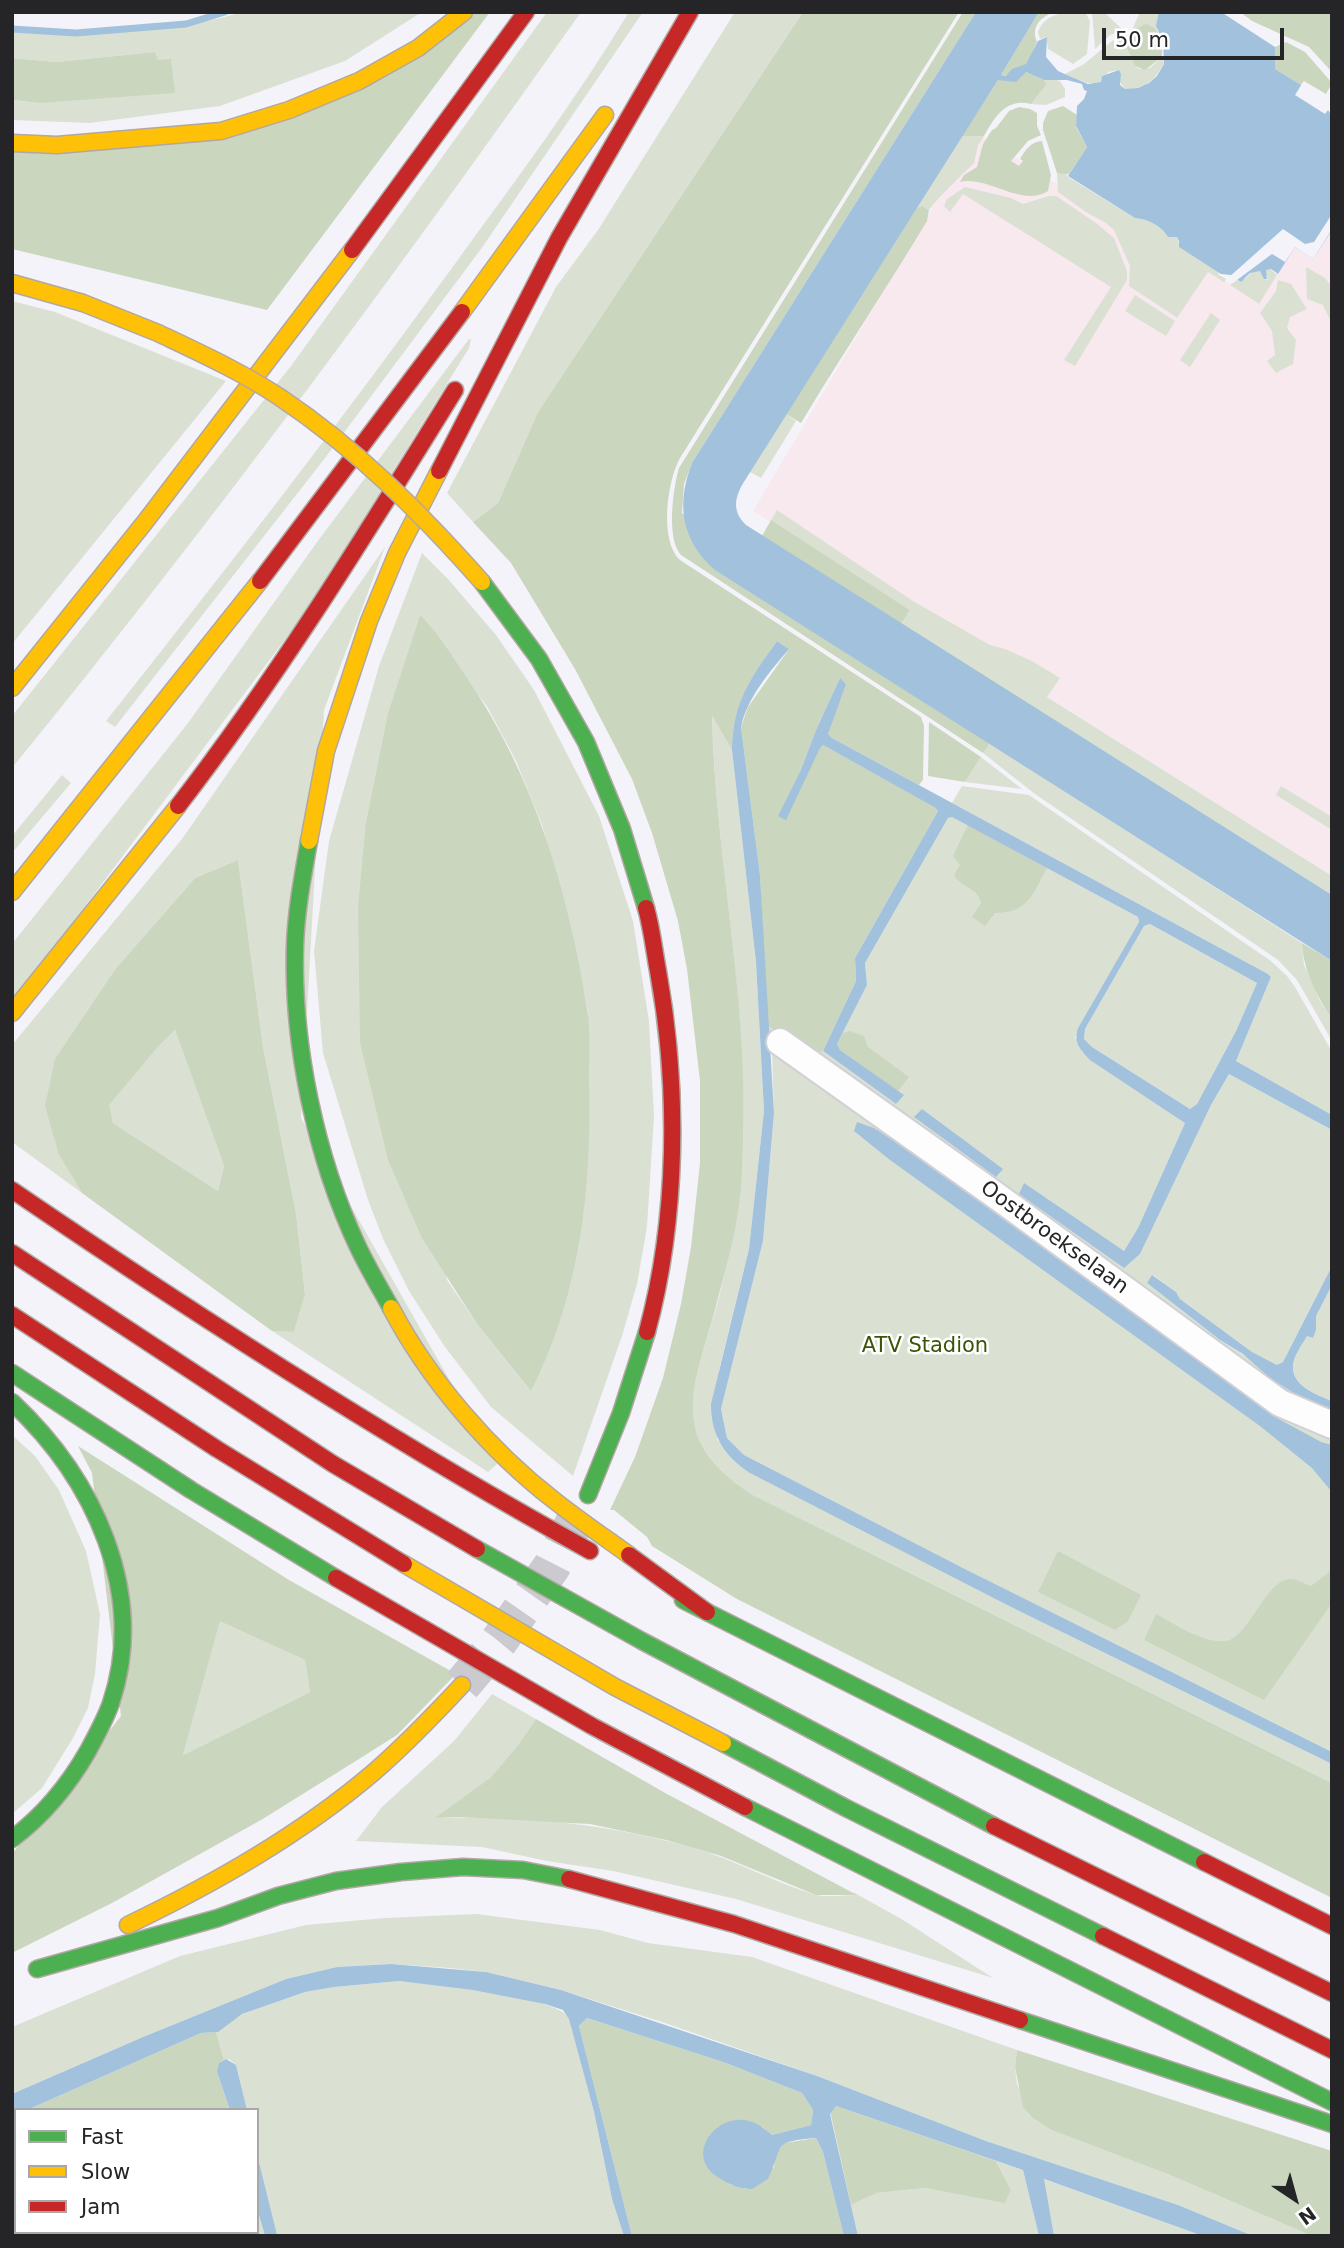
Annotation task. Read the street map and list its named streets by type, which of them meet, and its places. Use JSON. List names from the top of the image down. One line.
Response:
{"streets":{"street":["Oostbroekselaan"]},"parks":["ATV Stadion"],"legend":["Fast","Slow","Jam"],"scale_bar":"50 m","north":"bottom right"}
